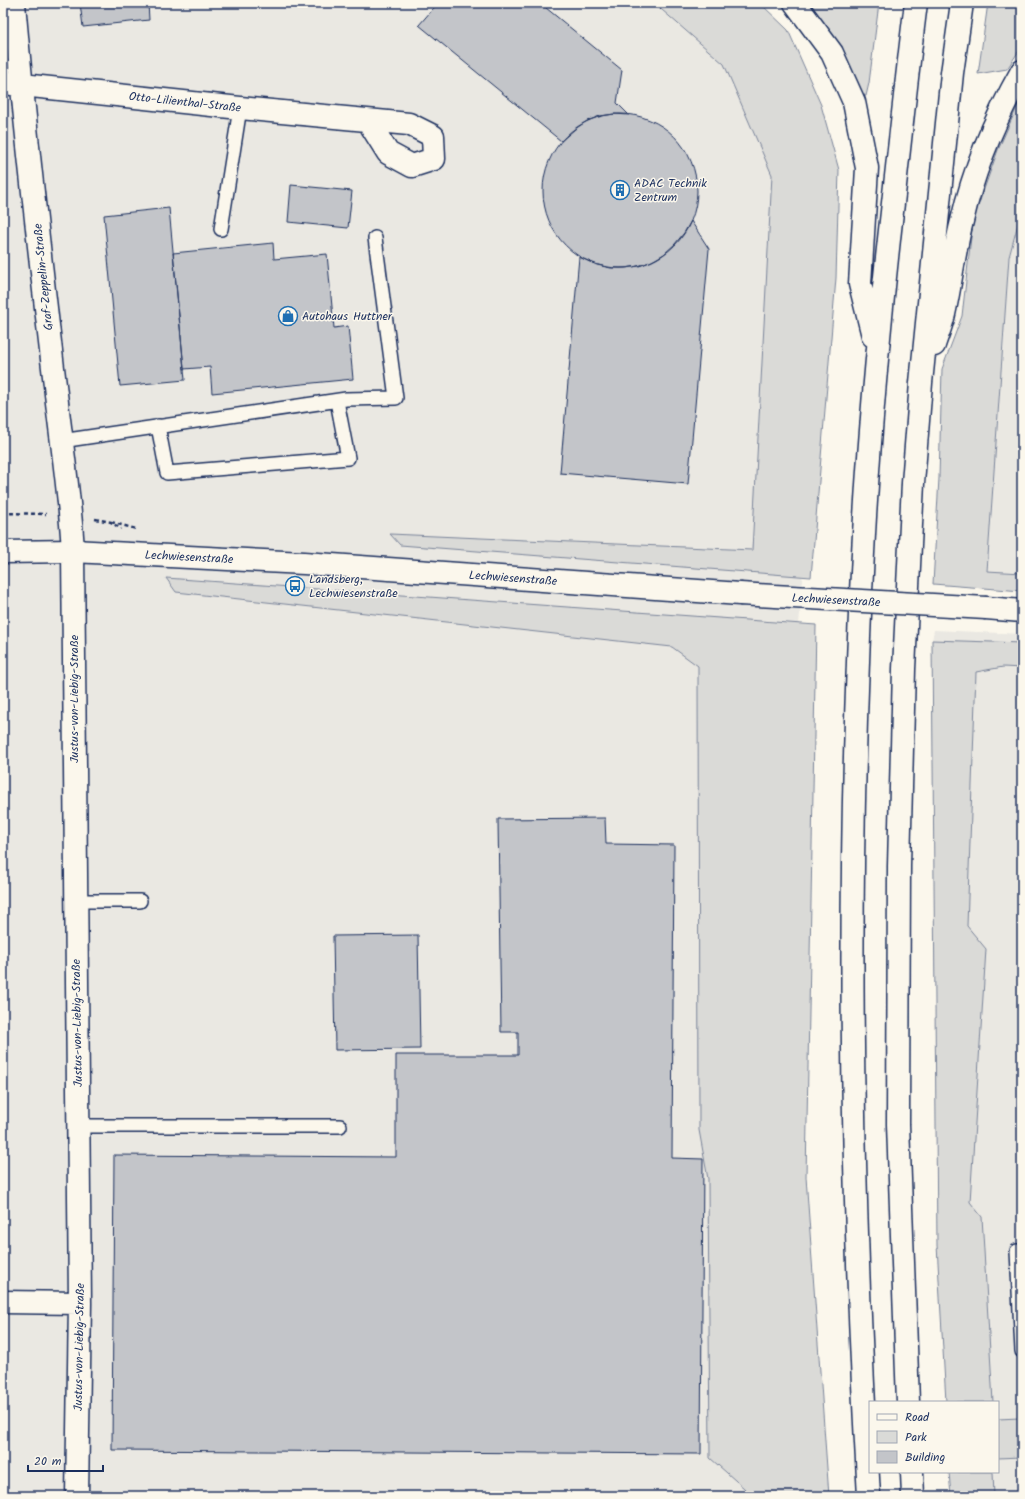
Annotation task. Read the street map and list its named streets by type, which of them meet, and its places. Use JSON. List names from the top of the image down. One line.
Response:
{"streets":{"main road":["Otto-Lilienthal-Straße","Graf-Zeppelin-Straße","Lechwiesenstraße","Justus-von-Liebig-Straße"]},"crossings":[["Otto-Lilienthal-Straße","Graf-Zeppelin-Straße"],["Graf-Zeppelin-Straße","Lechwiesenstraße"],["Graf-Zeppelin-Straße","Justus-von-Liebig-Straße"],["Lechwiesenstraße","Justus-von-Liebig-Straße"]],"places":{"building":["ADAC Technik Zentrum"],"shop":["Autohaus Huttner"],"bus stop":["Landsberg, Lechwiesenstraße"]},"legend":["Road","Park","Building"],"scale_bar":"20 m"}
